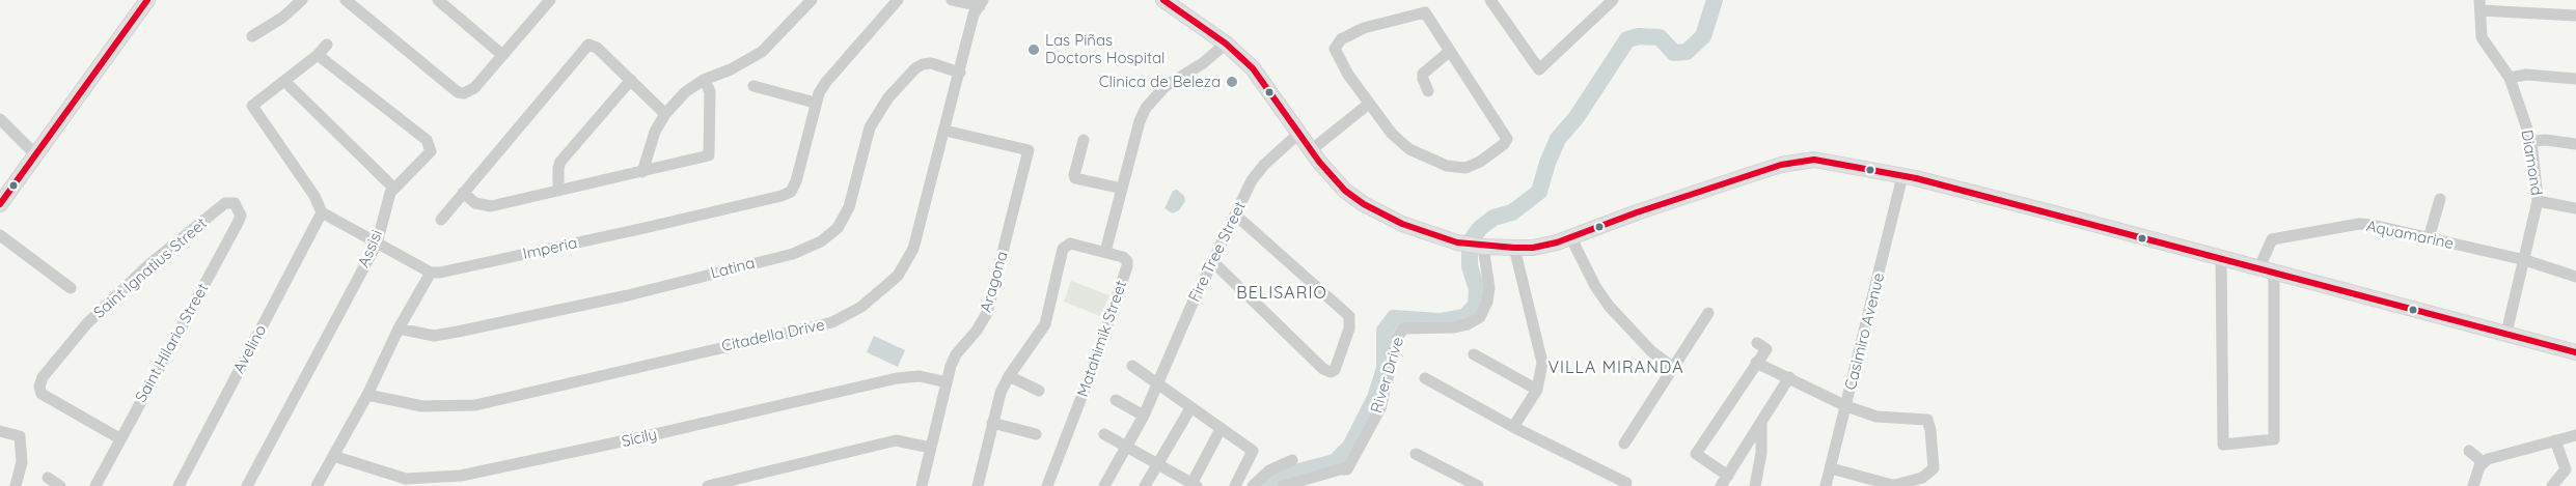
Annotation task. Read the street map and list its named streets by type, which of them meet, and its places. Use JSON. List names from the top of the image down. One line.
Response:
{"streets":{"street":["Diamond","Aquamarine","Assisi","Imperia","Fire Tree Street","Saint Ignatius Street","Latina","Aragona","Casimiro Avenue","Citadella Drive","Matahimik Street","Saint Hilario Street","Avelino","River Drive","Sicily"]},"crossings":[["Diamond","Aquamarine"],["Saint Ignatius Street","Saint Hilario Street"],["Latina","Citadella Drive"],["Aragona","Citadella Drive"],["Aragona","Sicily"]],"districts":["BELISARIO","VILLA MIRANDA"],"places":["Las Piñas Doctors Hospital","Clinica de Beleza"]}
